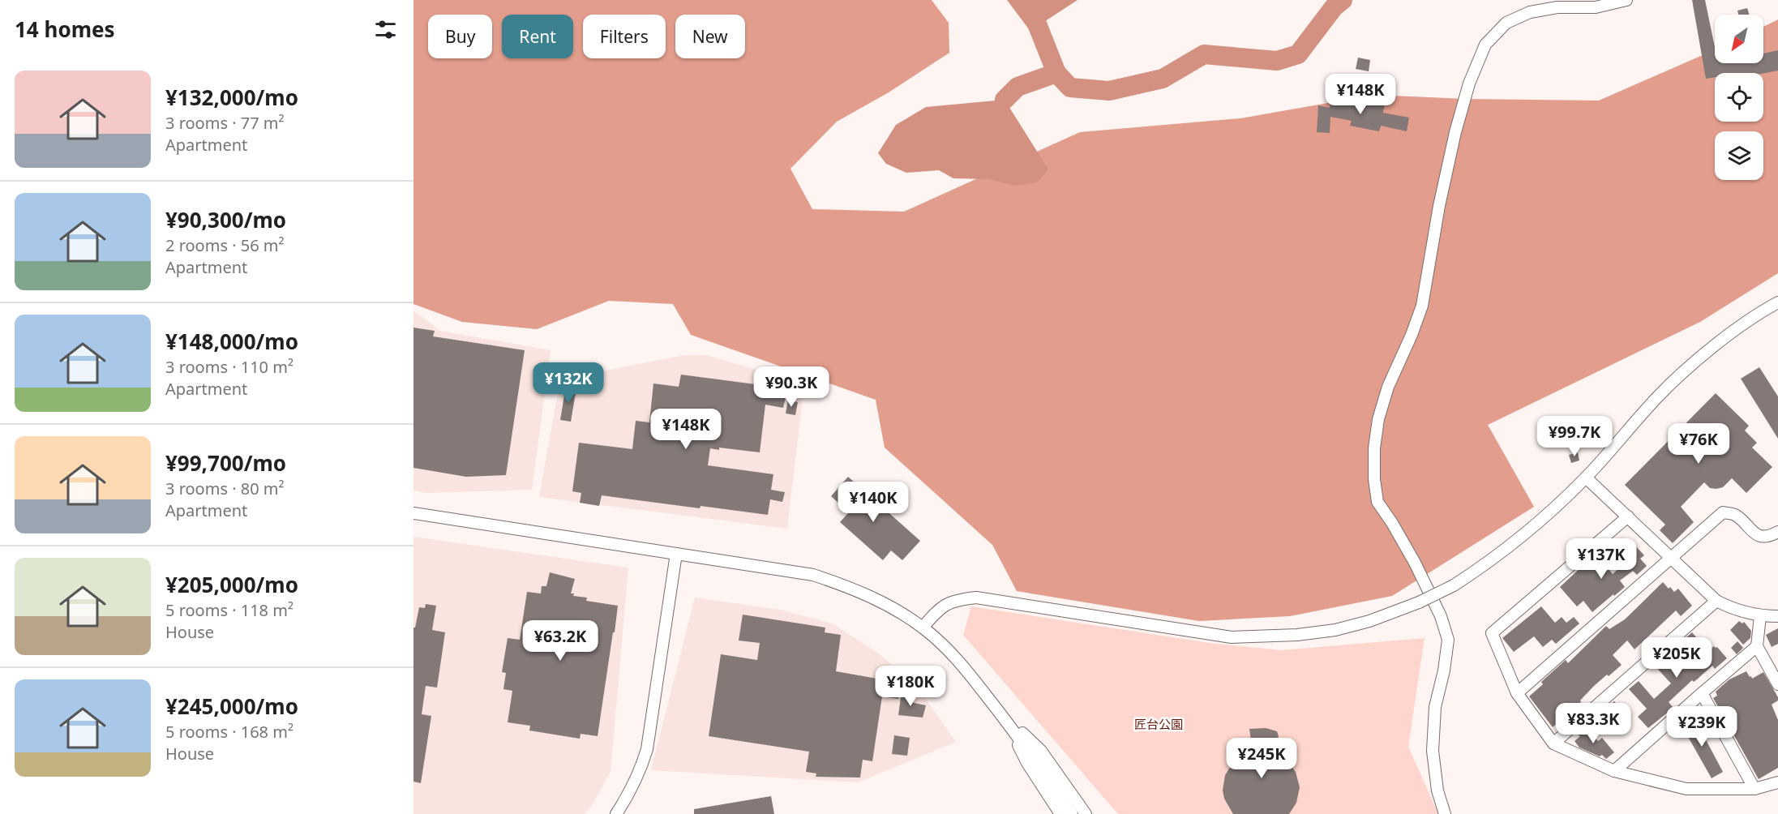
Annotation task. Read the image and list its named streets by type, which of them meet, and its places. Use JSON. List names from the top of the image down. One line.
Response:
{"parks":["匠台公園"],"north":"bottom left","page":{"heading":"14 homes","chip":["Buy","Rent","Filters","New"],"list":[{"name":"¥132,000/mo","note":"3 rooms · 77 m² · Apartment"},{"name":"¥90,300/mo","note":"2 rooms · 56 m² · Apartment"},{"name":"¥148,000/mo","note":"3 rooms · 110 m² · Apartment"},{"name":"¥99,700/mo","note":"3 rooms · 80 m² · Apartment"},{"name":"¥205,000/mo","note":"5 rooms · 118 m² · House"},{"name":"¥245,000/mo","note":"5 rooms · 168 m² · House"}],"price":["¥148K","¥132K","¥90.3K","¥148K","¥99.7K","¥76K","¥140K","¥137K","¥63.2K","¥205K","¥180K","¥83.3K","¥239K","¥245K"]}}
